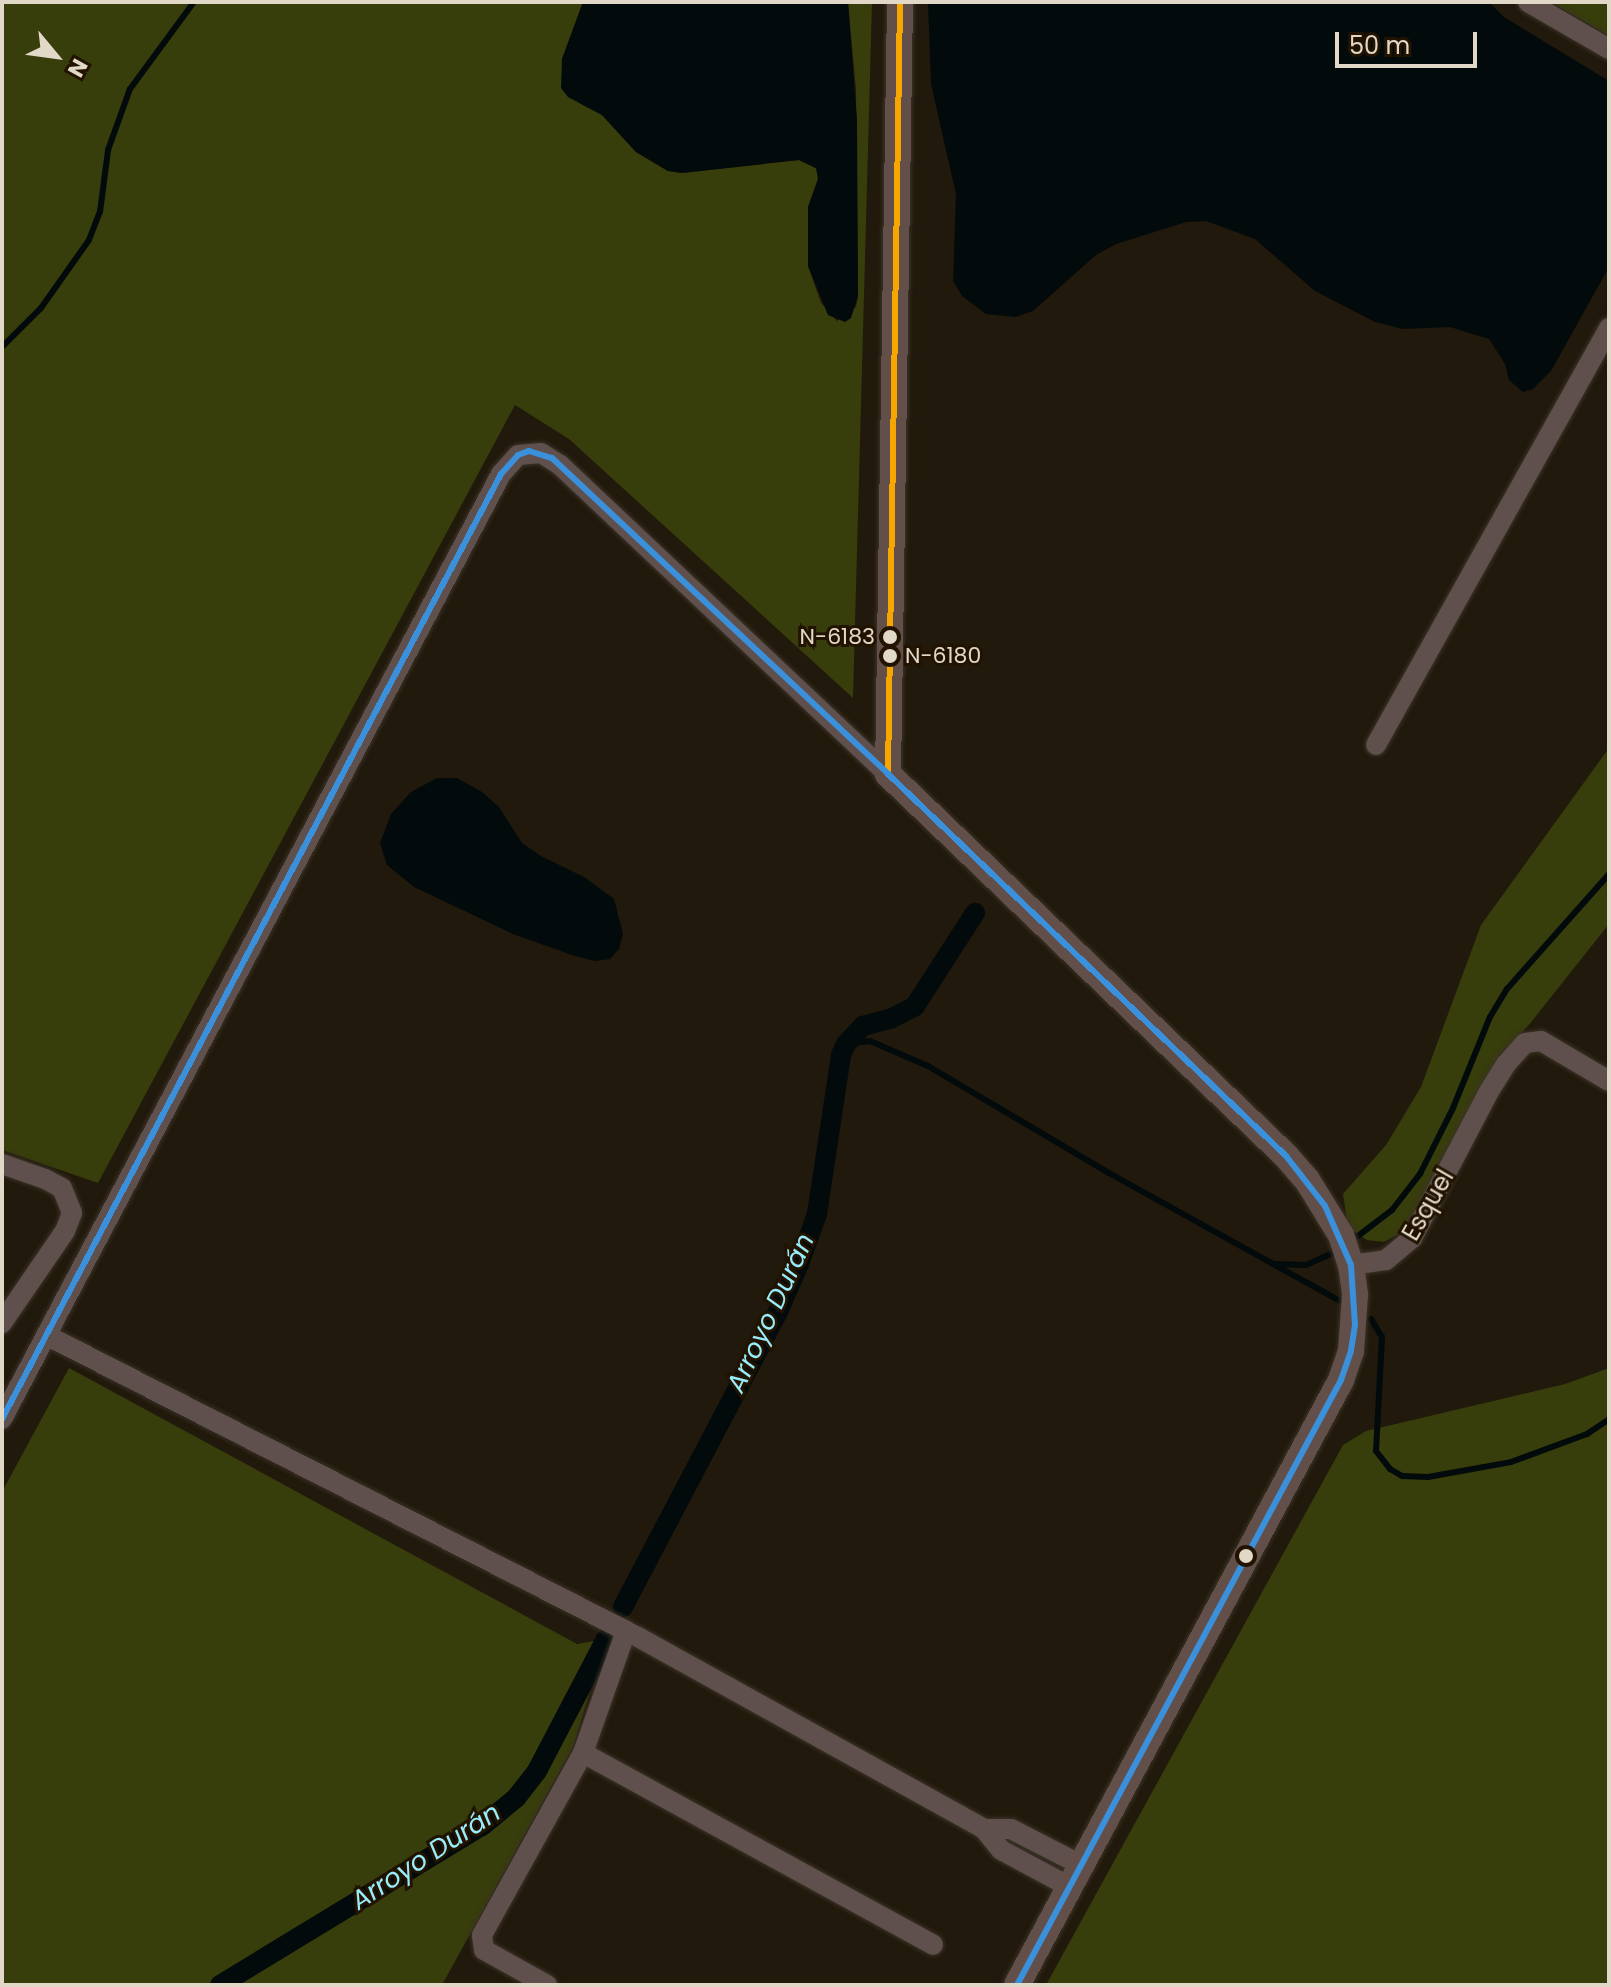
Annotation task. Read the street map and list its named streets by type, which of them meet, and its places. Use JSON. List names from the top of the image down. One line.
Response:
{"streets":{"street":["Esquel"]},"water":["Arroyo Durán"],"places":["N-6183","N-6180"],"scale_bar":"50 m","north":"bottom right"}
